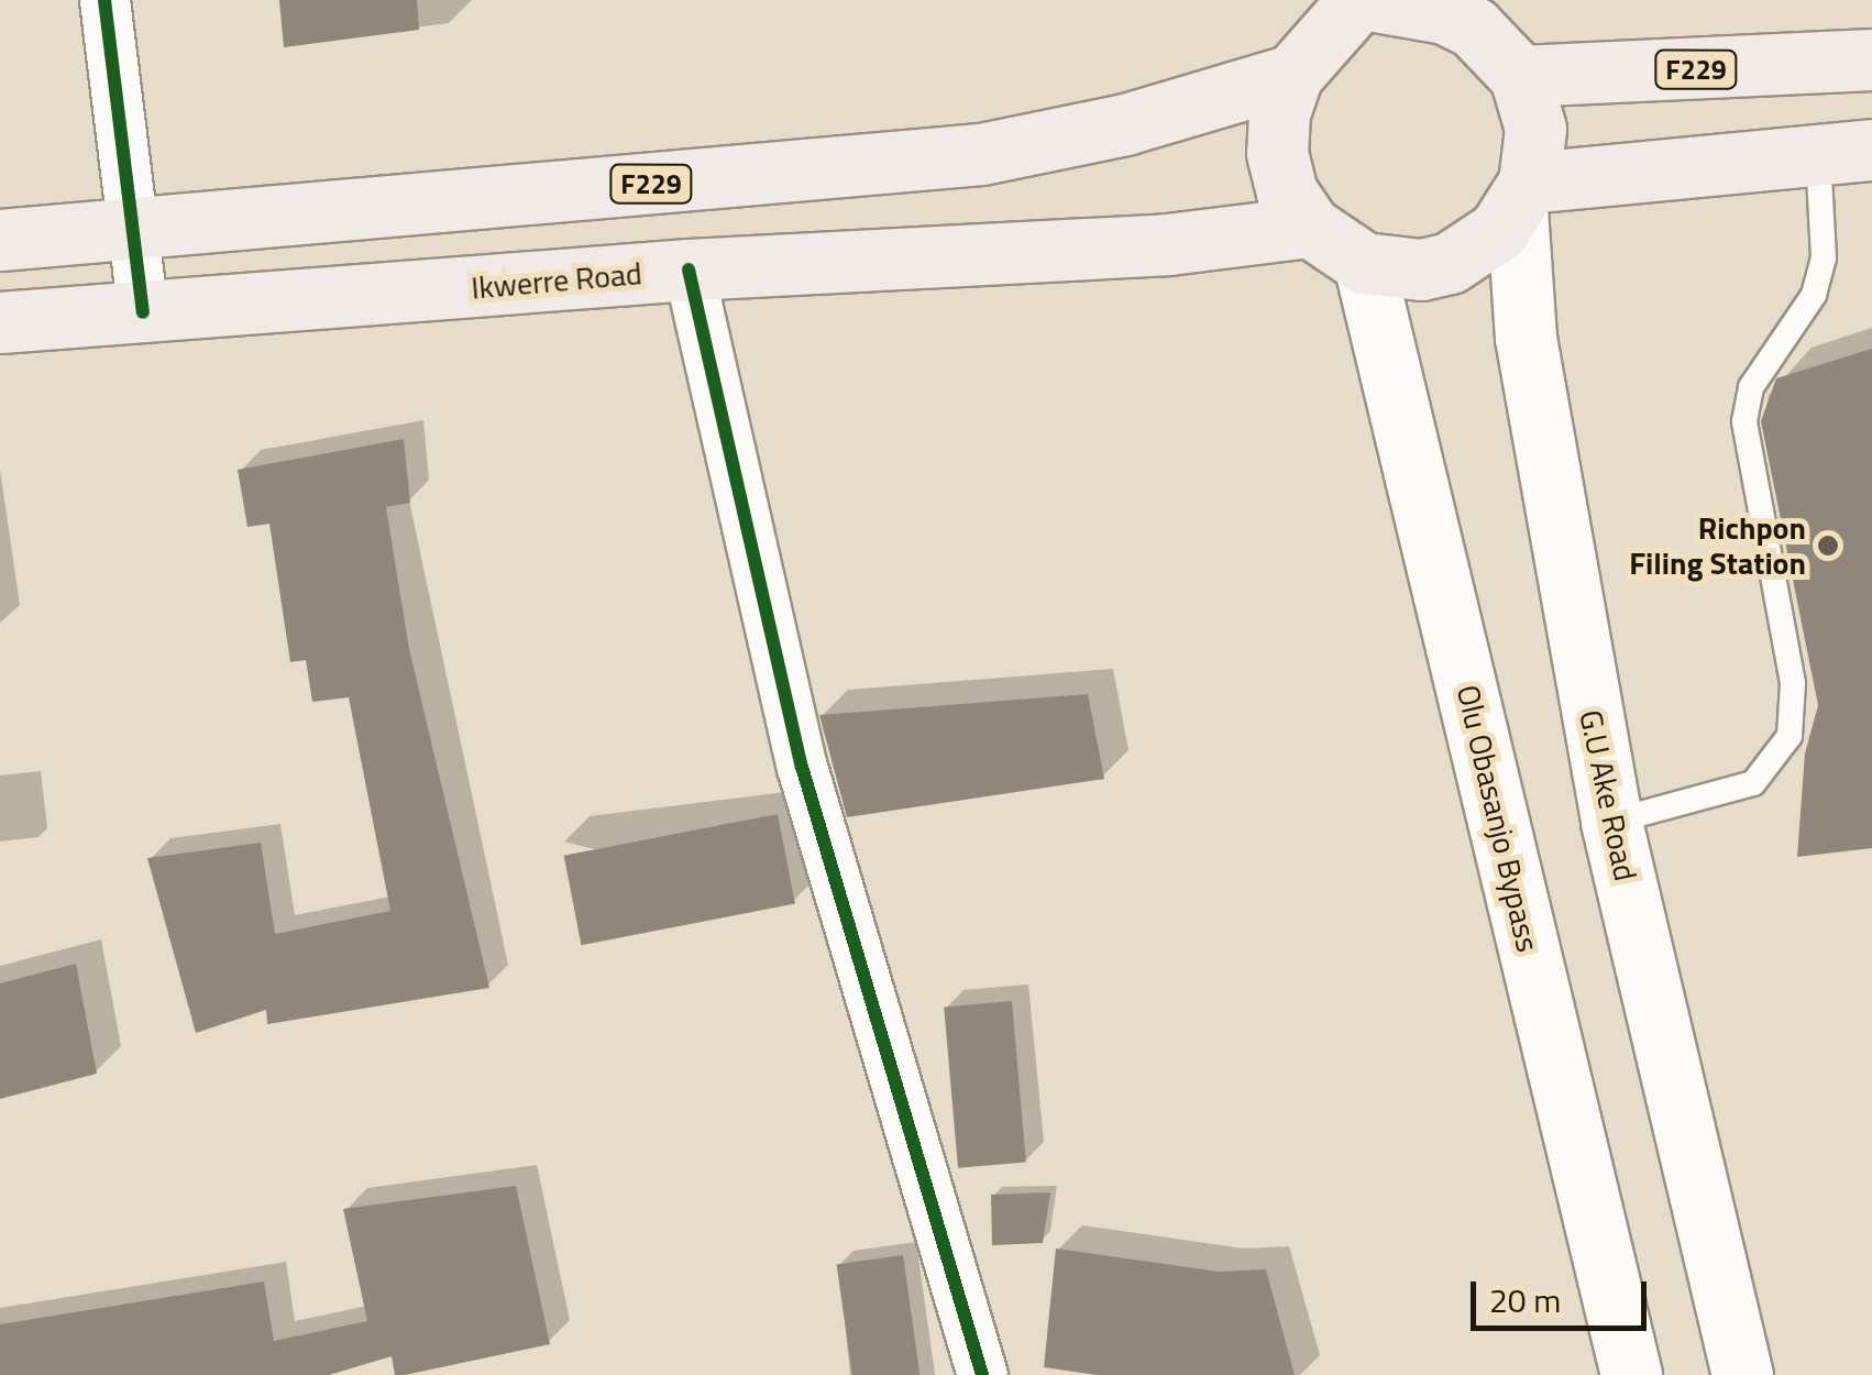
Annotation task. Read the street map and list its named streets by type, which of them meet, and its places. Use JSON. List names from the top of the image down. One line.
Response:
{"streets":{"main road":["F229","Ikwerre Road","G.U Ake Road","Olu Obasanjo Bypass"]},"places":["Richpon Filing Station"],"scale_bar":"20 m"}
